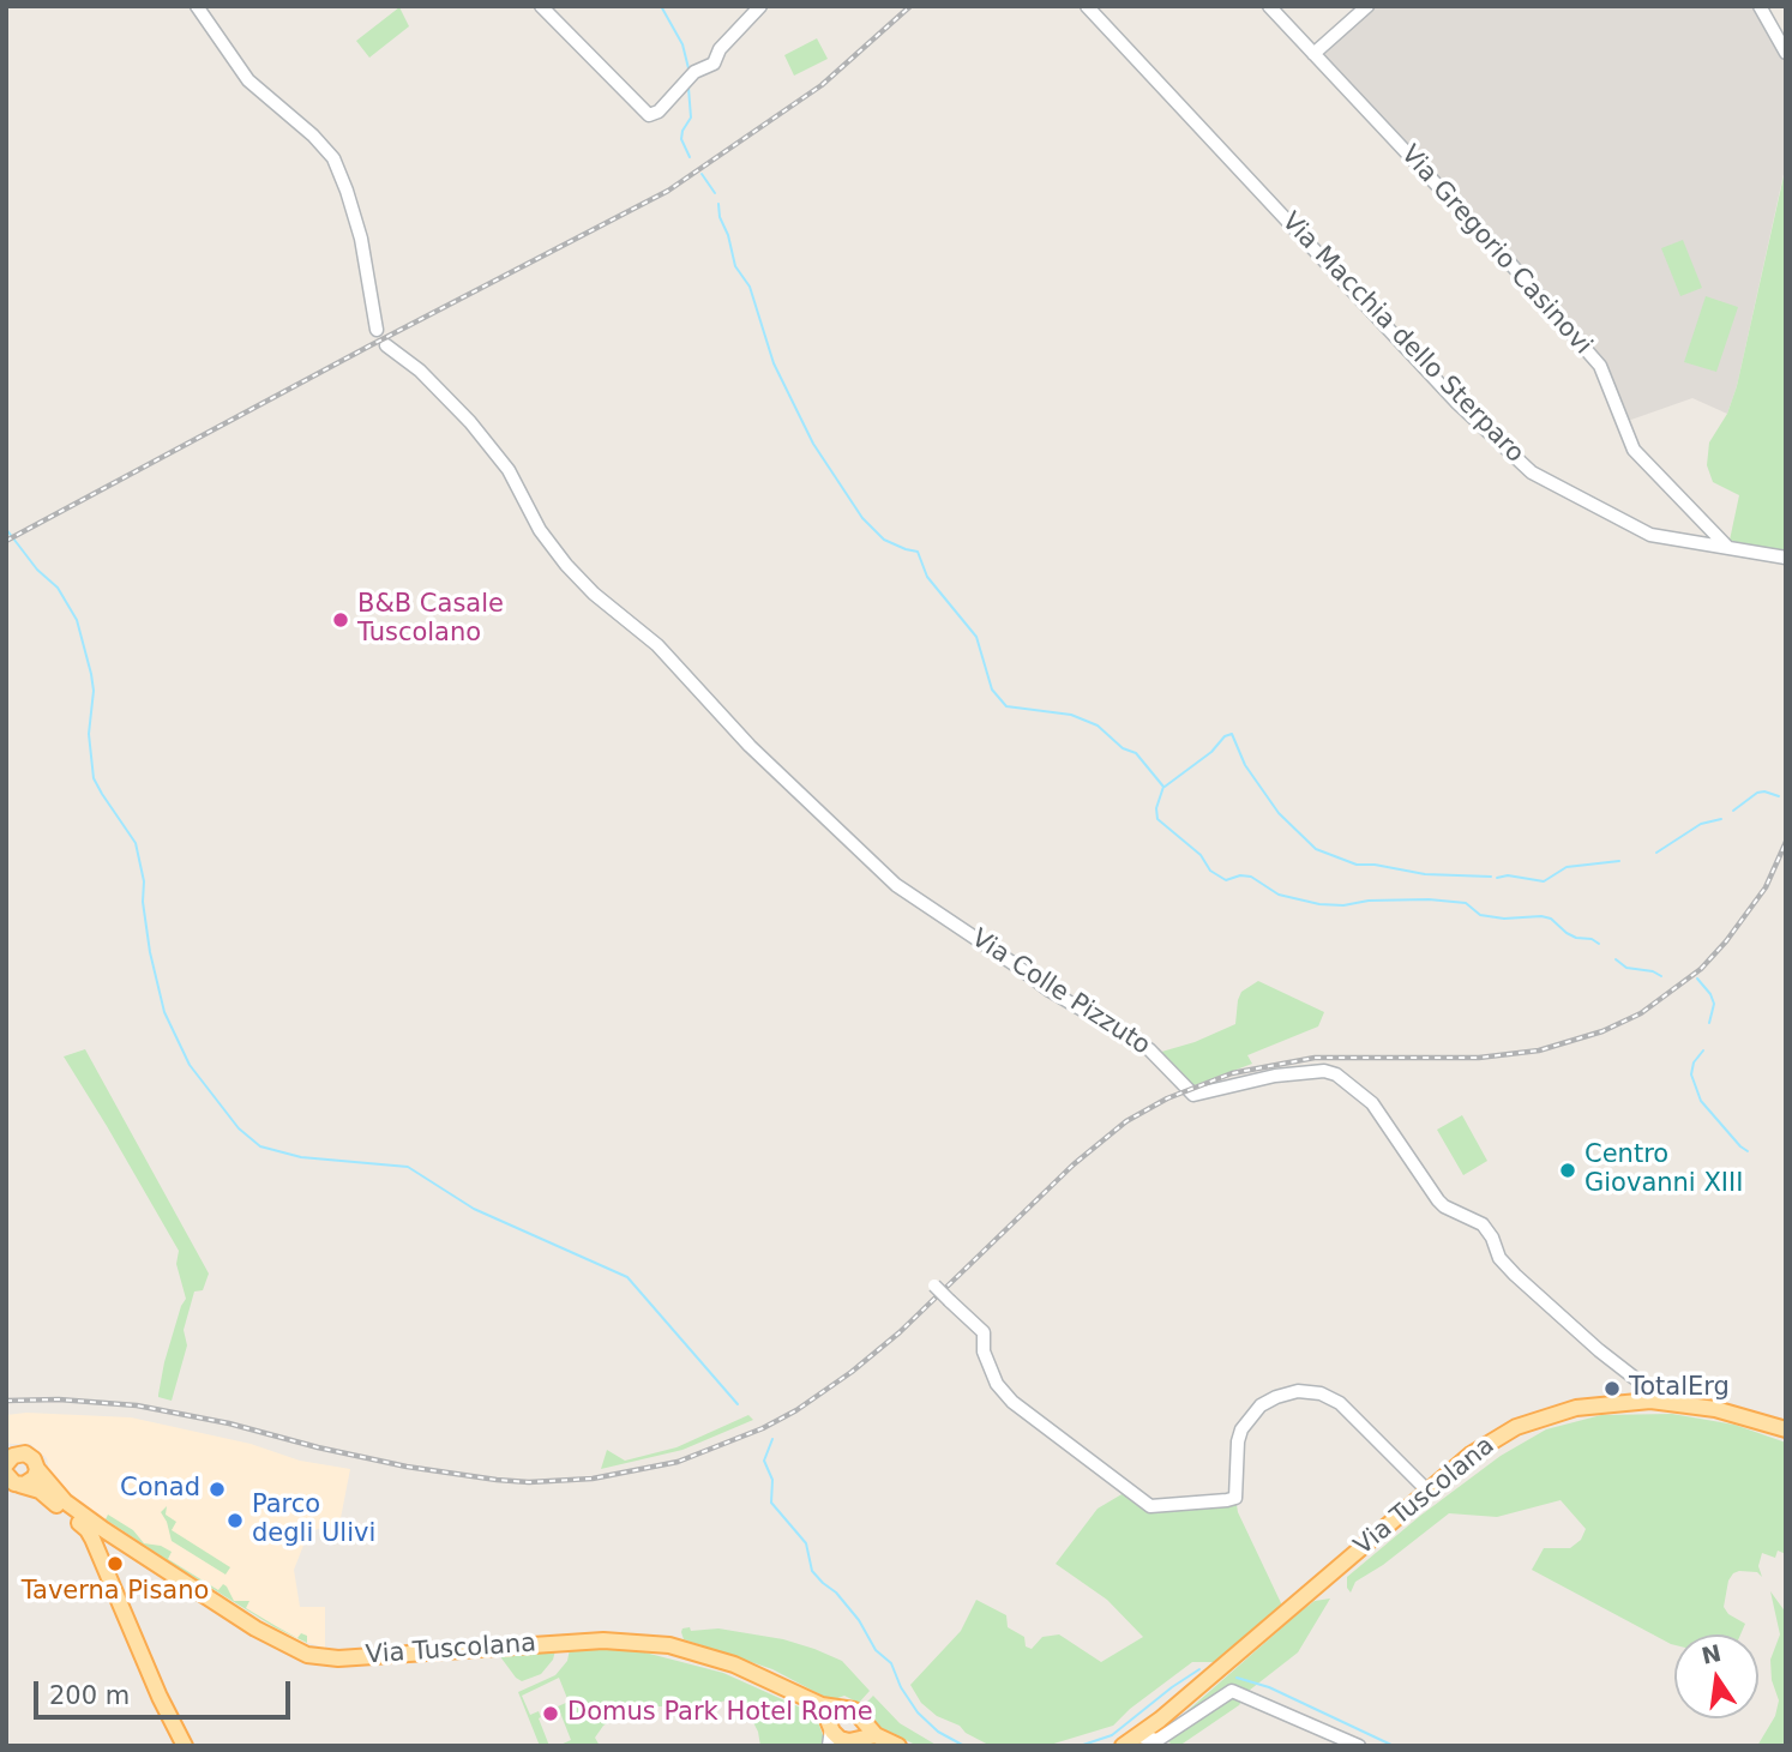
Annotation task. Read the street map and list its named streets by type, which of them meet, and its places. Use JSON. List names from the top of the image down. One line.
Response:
{"streets":{"main road":["Via Tuscolana"],"street":["Via Gregorio Casinovi","Via Macchia dello Sterparo","Via Colle Pizzuto"]},"crossings":[["Via Gregorio Casinovi","Via Macchia dello Sterparo"],["Via Colle Pizzuto","Via Tuscolana"]],"places":["B&B Casale Tuscolano","Centro Giovanni XIII","TotalErg","Conad","Parco degli Ulivi","Taverna Pisano","Domus Park Hotel Rome"],"scale_bar":"200 m","north":"top"}
